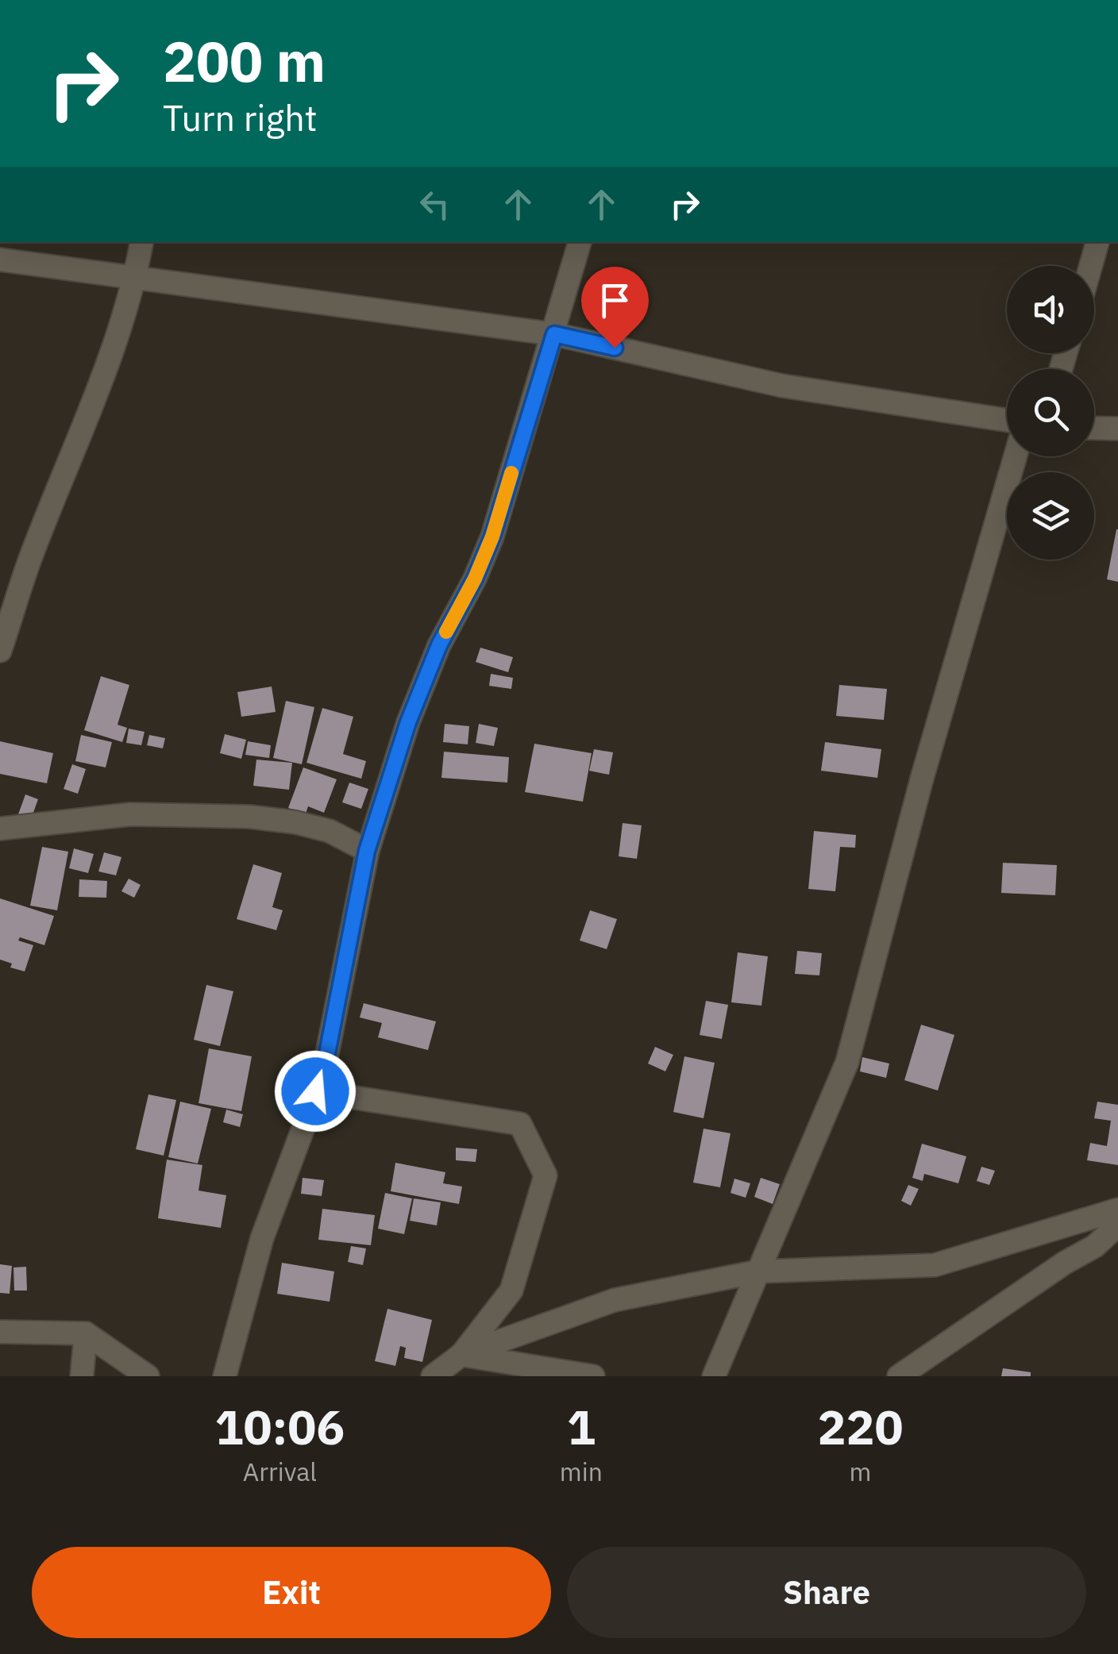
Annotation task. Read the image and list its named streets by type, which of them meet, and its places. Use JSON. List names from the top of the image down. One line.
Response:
{"page":{"turn":["200 m","Turn right"],"eta":["10:06","Arrival","1","min","220","m"],"buttons":["Exit","Share"]}}
